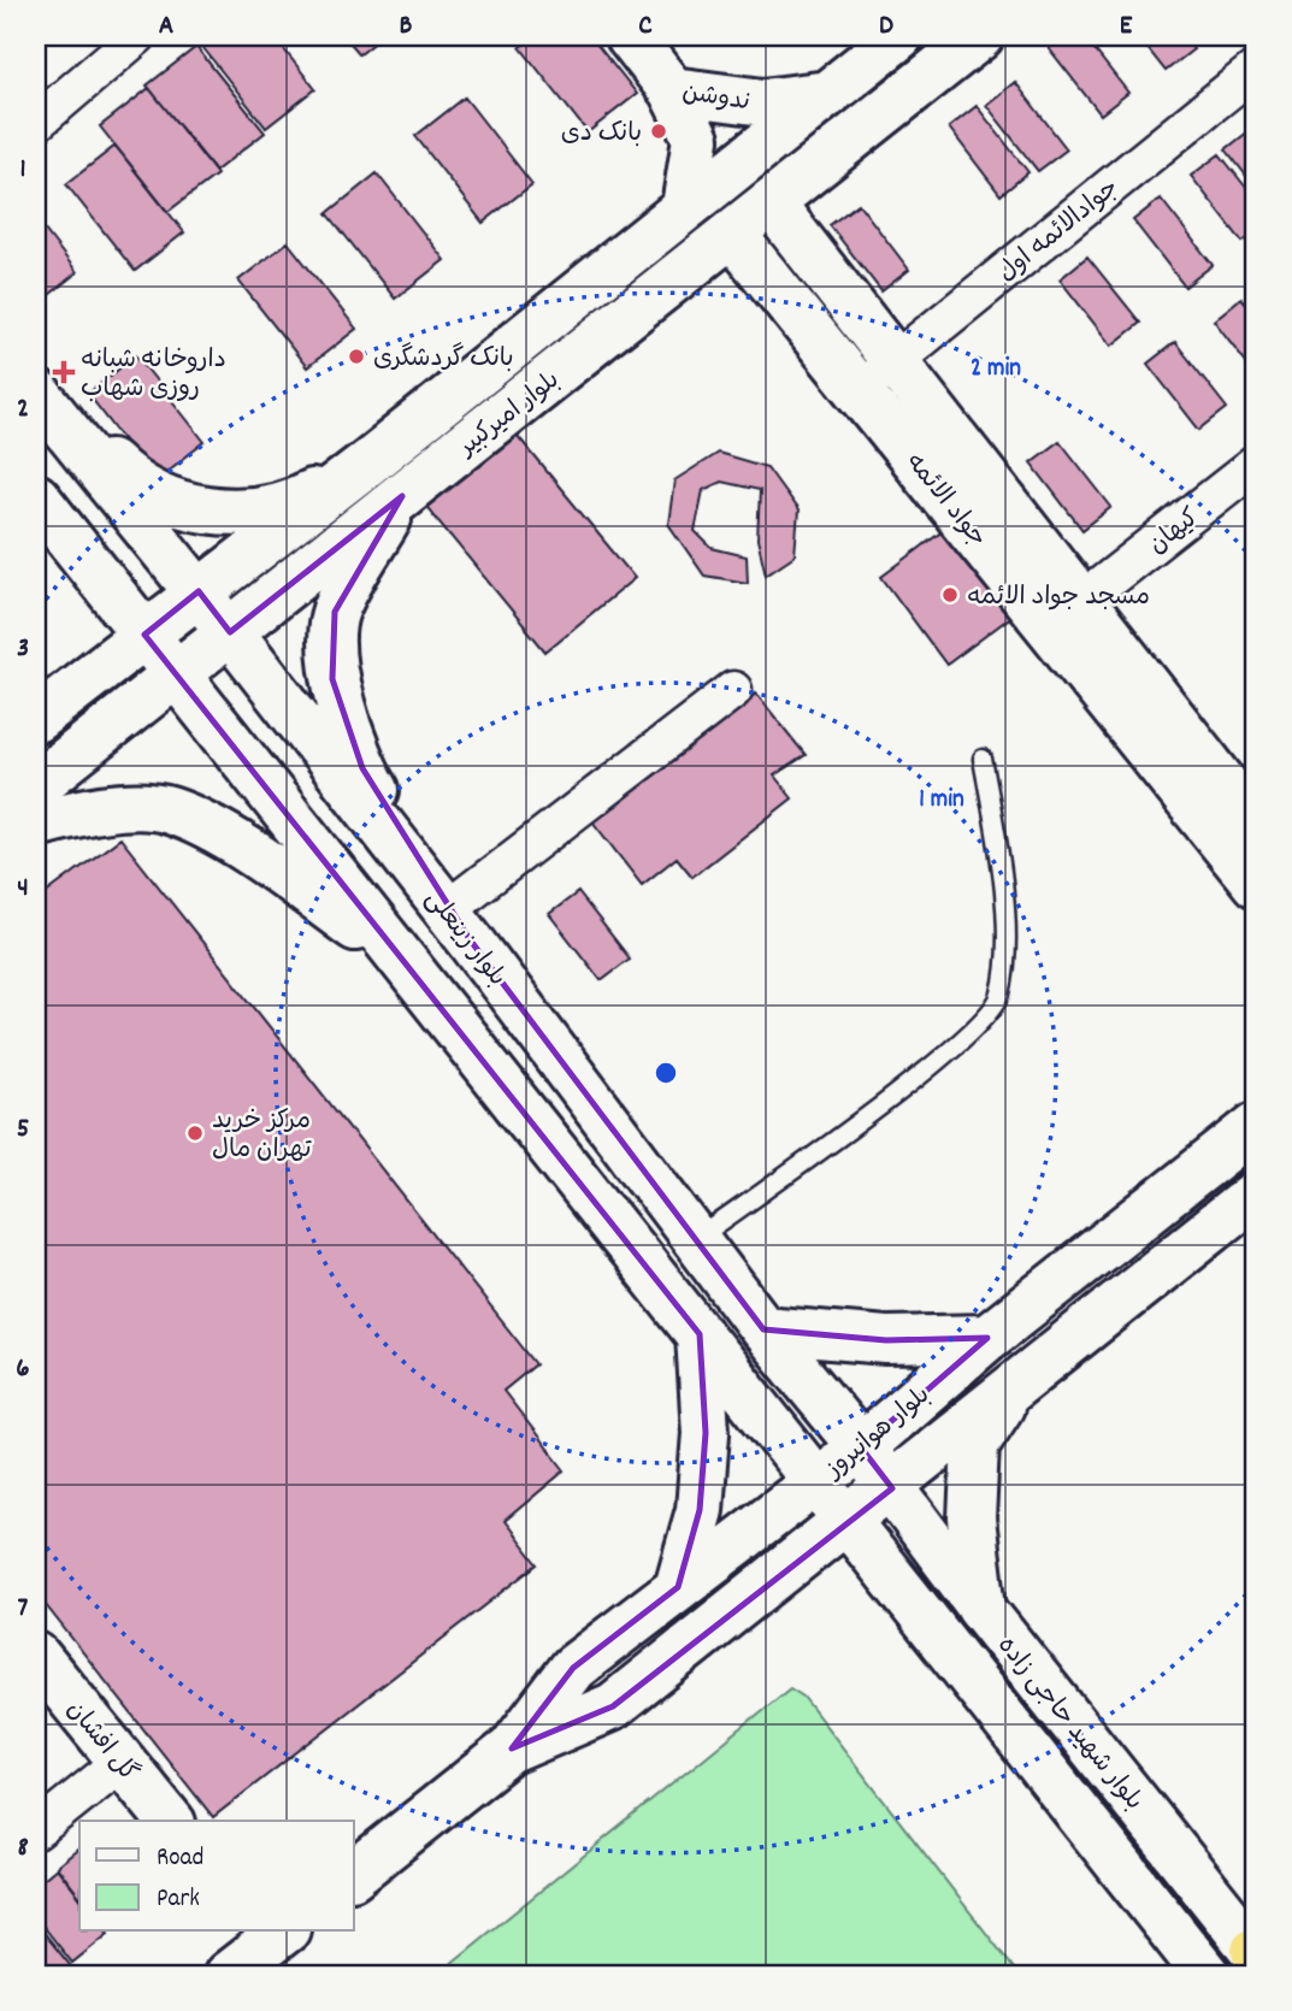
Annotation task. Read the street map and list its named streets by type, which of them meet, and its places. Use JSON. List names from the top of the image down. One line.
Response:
{"streets":{"main road":["ندوشن","بلوار امیرکبیر","جواد الائمه","بلوار زینعلی","بلوار هوانیروز","بلوار شهید حاجی زاده","گل افشان"],"street":["جوادالائمه اول","کیهان"]},"crossings":[["ندوشن","بلوار امیرکبیر"],["جوادالائمه اول","جواد الائمه"],["بلوار امیرکبیر","جواد الائمه"],["بلوار امیرکبیر","بلوار زینعلی"],["جواد الائمه","کیهان"],["بلوار زینعلی","بلوار هوانیروز"],["بلوار زینعلی","بلوار شهید حاجی زاده"],["بلوار هوانیروز","بلوار شهید حاجی زاده"]],"places":{"other":["بانک دی","بانک گردشگری","مسجد جواد الائمه","مرکز خرید تهران مال"],"health":["داروخانه شبانه روزی شهاب"]},"legend":["Road","Park"],"grid":{"columns":["A","B","C","D","E"],"rows":["1","2","3","4","5","6","7","8"]},"rings":["2 min","1 min"]}
